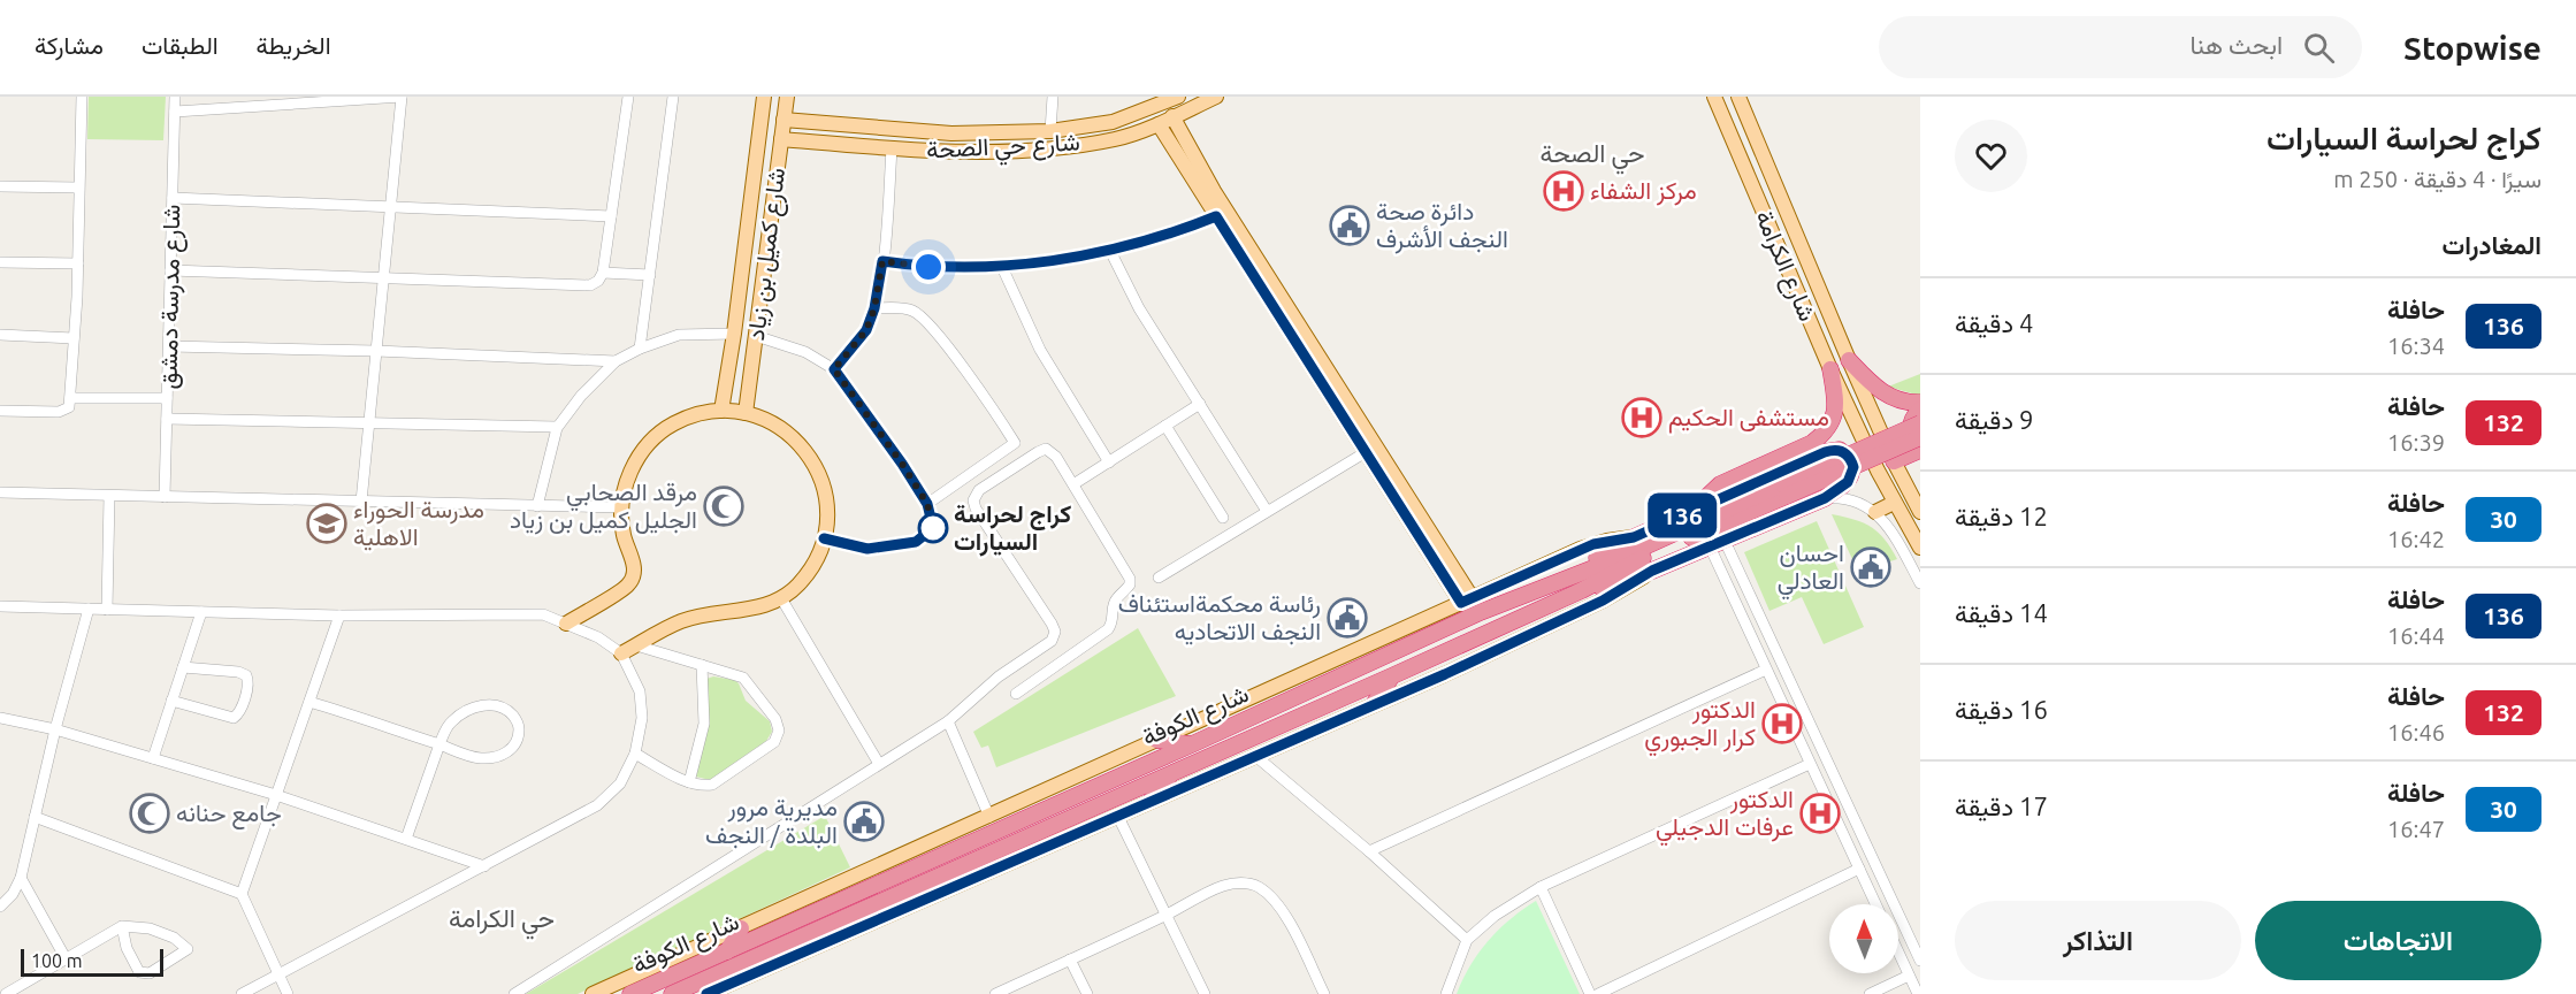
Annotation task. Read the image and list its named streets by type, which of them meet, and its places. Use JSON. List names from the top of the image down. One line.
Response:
{"streets":{"highway":["شارع الكوفة"],"main road":["شارع حي الصحة","شارع كميل بن زياد","شارع الكرامة"],"street":["شارع مدرسة دمشق"]},"crossings":[["شارع حي الصحة","شارع كميل بن زياد"]],"districts":["حي الصحة","حي الكرامة"],"places":{"hospital":["مركز الشفاء","مستشفى الحكيم","الدكتور كرار الجبوري","الدكتور عرفات الدجيلي"],"public building":["دائرة صحة النجف الأشرف","احسان العادلي","رئاسة محكمةاستئناف النجف الاتحاديه","مديرية مرور البلدة / النجف"],"mosque":["مرقد الصحابي الجليل كميل بن زياد","جامع حنانه"],"school or university":["مدرسة الحوراء الاهلية"],"other":["كراج لحراسة السيارات"]},"lines":["bus line 136"],"scale_bar":"100 m","north":"top","page":{"header":"Stopwise","search":"ابحث هنا","nav":["الخريطة","الطبقات","مشاركة"],"heading":[["كراج لحراسة السيارات","سيرًا · 4 دقيقة · 250 m"],"المغادرات"],"on_map":"136","list":[{"mark":"136","name":"حافلة","note":"16:34","value":"4 دقيقة"},{"mark":"132","name":"حافلة","note":"16:39","value":"9 دقيقة"},{"mark":"30","name":"حافلة","note":"16:42","value":"12 دقيقة"},{"mark":"136","name":"حافلة","note":"16:44","value":"14 دقيقة"},{"mark":"132","name":"حافلة","note":"16:46","value":"16 دقيقة"},{"mark":"30","name":"حافلة","note":"16:47","value":"17 دقيقة"}],"buttons":["الاتجاهات","التذاكر"],"scale":"100 m"}}
